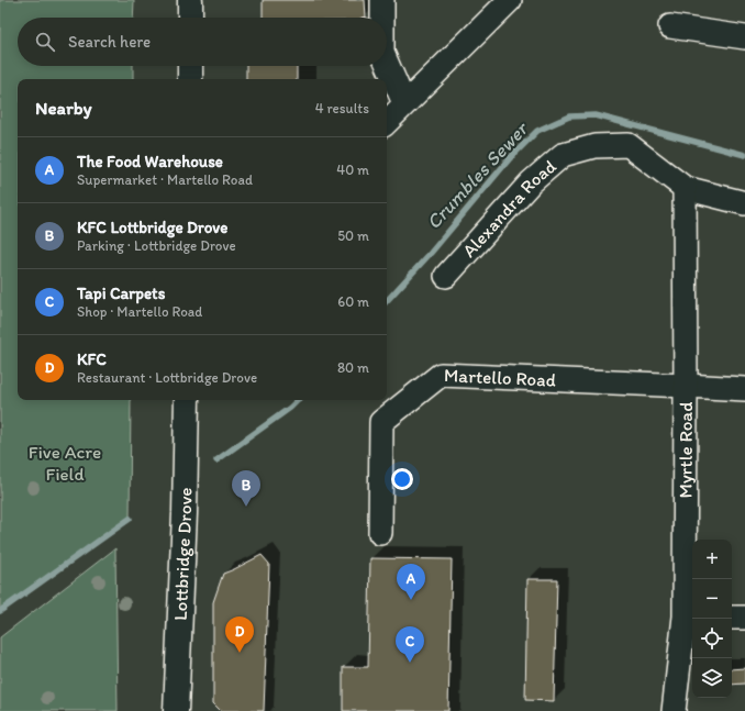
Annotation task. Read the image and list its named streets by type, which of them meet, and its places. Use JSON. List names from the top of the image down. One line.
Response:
{"streets":{"street":["Alexandra Road","Martello Road","Myrtle Road","Lottbridge Drove"]},"crossings":[["Alexandra Road","Myrtle Road"],["Martello Road","Myrtle Road"]],"water":["Crumbles Sewer"],"parks":["Five Acre Field"],"page":{"search":"Search here","heading":["Nearby","4 results"],"list":[{"mark":"A","name":"The Food Warehouse","note":"Supermarket · Martello Road","value":"40 m"},{"mark":"B","name":"KFC Lottbridge Drove","note":"Parking · Lottbridge Drove","value":"50 m"},{"mark":"C","name":"Tapi Carpets","note":"Shop · Martello Road","value":"60 m"},{"mark":"D","name":"KFC","note":"Restaurant · Lottbridge Drove","value":"80 m"}],"pins":["B","A","D","C"],"map_buttons":["+","−"]}}
